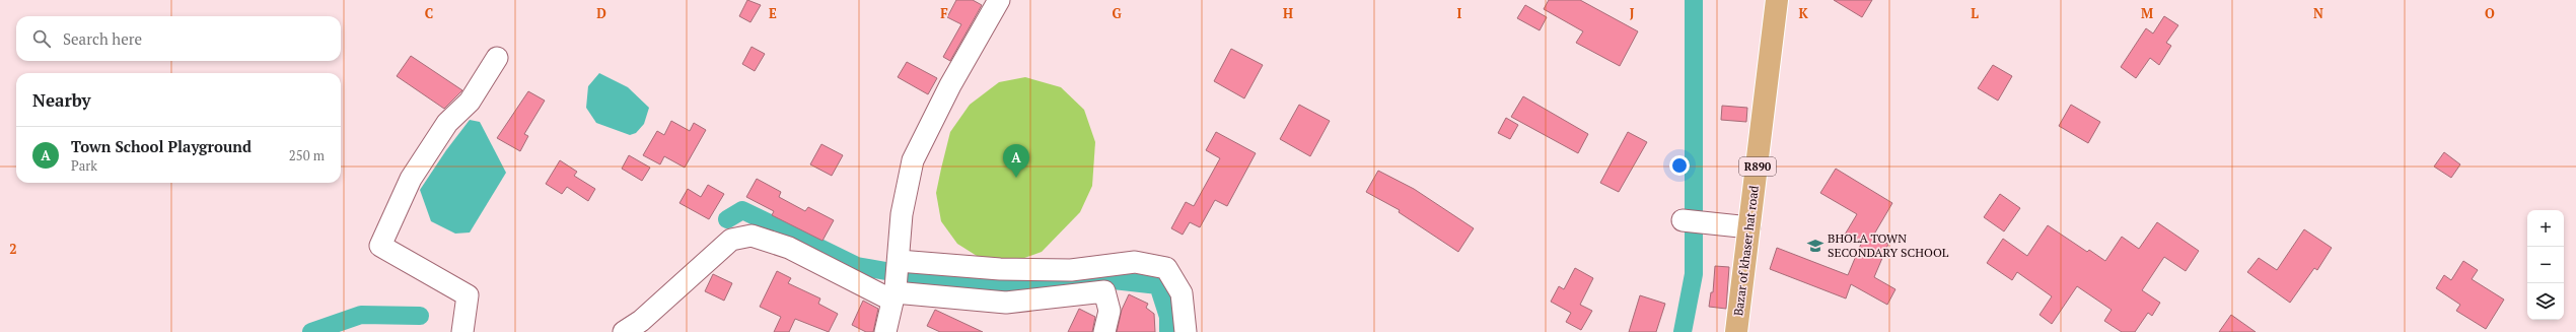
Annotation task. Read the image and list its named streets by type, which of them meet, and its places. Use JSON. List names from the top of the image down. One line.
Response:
{"streets":{"main road":["R890","Bazar of khaser hat road"]},"places":{"school or university":["BHOLA TOWN SECONDARY SCHOOL"]},"page":{"search":"Search here","heading":"Nearby","list":[{"mark":"A","name":"Town School Playground","note":"Park","value":"250 m"}],"pins":"A","map_buttons":["+","−"]},"grid":{"columns":["C","D","E","F","G","H","I","J","K","L","M","N","O"],"rows":["2"]}}
